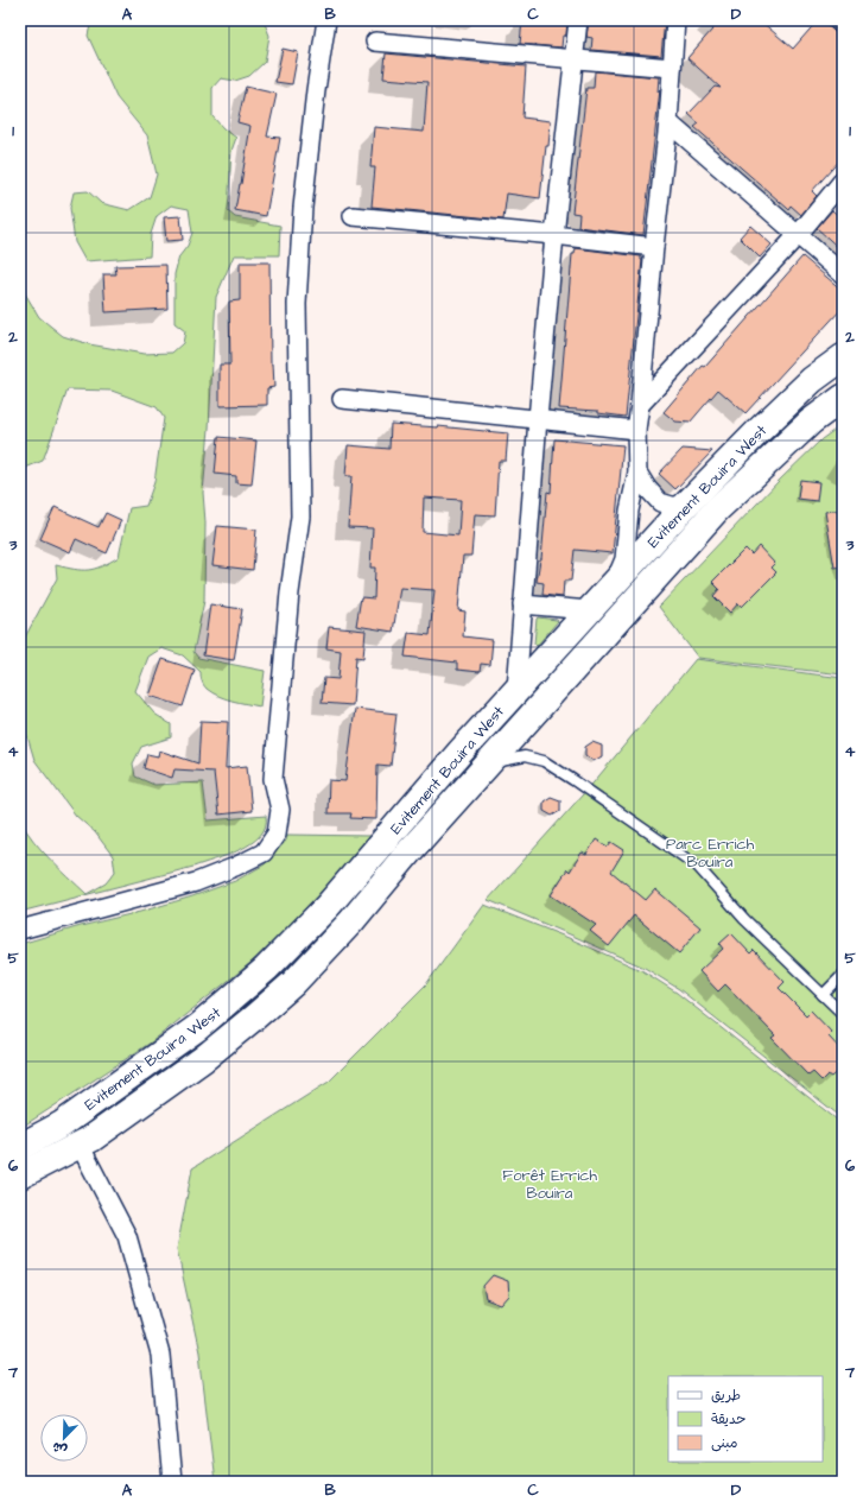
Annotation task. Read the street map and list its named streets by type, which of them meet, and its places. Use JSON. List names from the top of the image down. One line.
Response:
{"streets":{"highway":["Evitement Bouira West"]},"parks":["Parc Errich Bouira","Forêt Errich Bouira"],"legend":["طريق","حديقة","مبنى"],"north":"bottom left","grid":{"columns":["A","B","C","D"],"rows":["1","2","3","4","5","6","7"]}}
